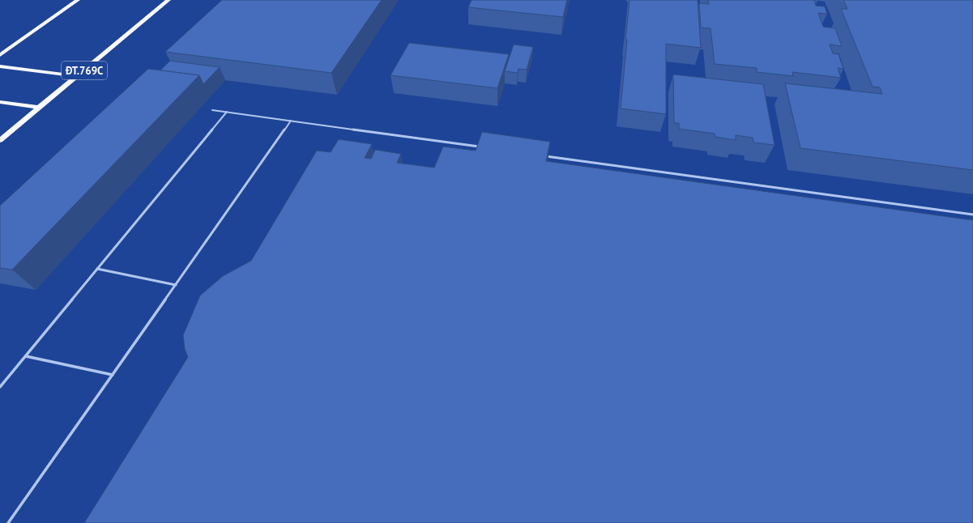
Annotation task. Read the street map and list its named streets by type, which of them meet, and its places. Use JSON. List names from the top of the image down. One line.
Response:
{"streets":{"main road":["ĐT.769C"]}}
